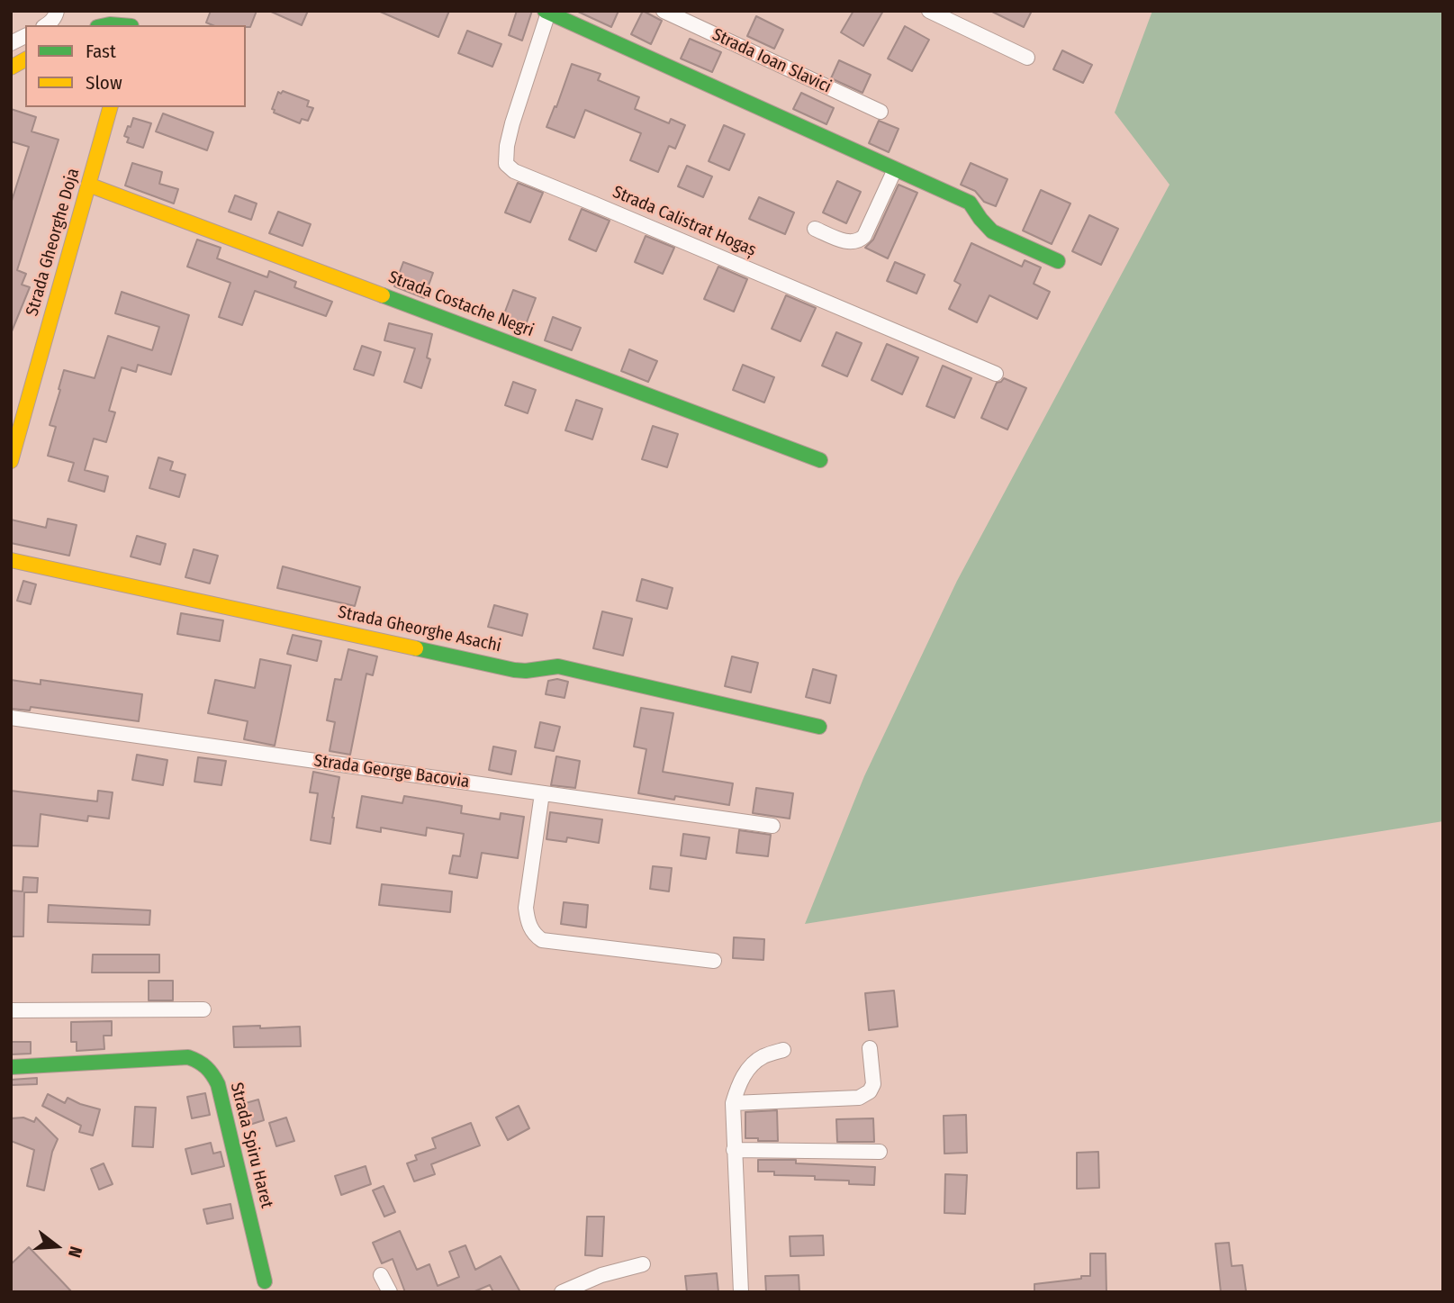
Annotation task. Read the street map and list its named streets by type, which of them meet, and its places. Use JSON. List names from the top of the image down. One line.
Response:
{"streets":{"street":["Strada Ioan Slavici","Strada Calistrat Hogaș","Strada Gheorghe Doja","Strada Costache Negri","Strada Gheorghe Asachi","Strada George Bacovia","Strada Spiru Haret"]},"crossings":[["Strada Gheorghe Doja","Strada Costache Negri"]],"legend":["Fast","Slow"],"north":"right"}
